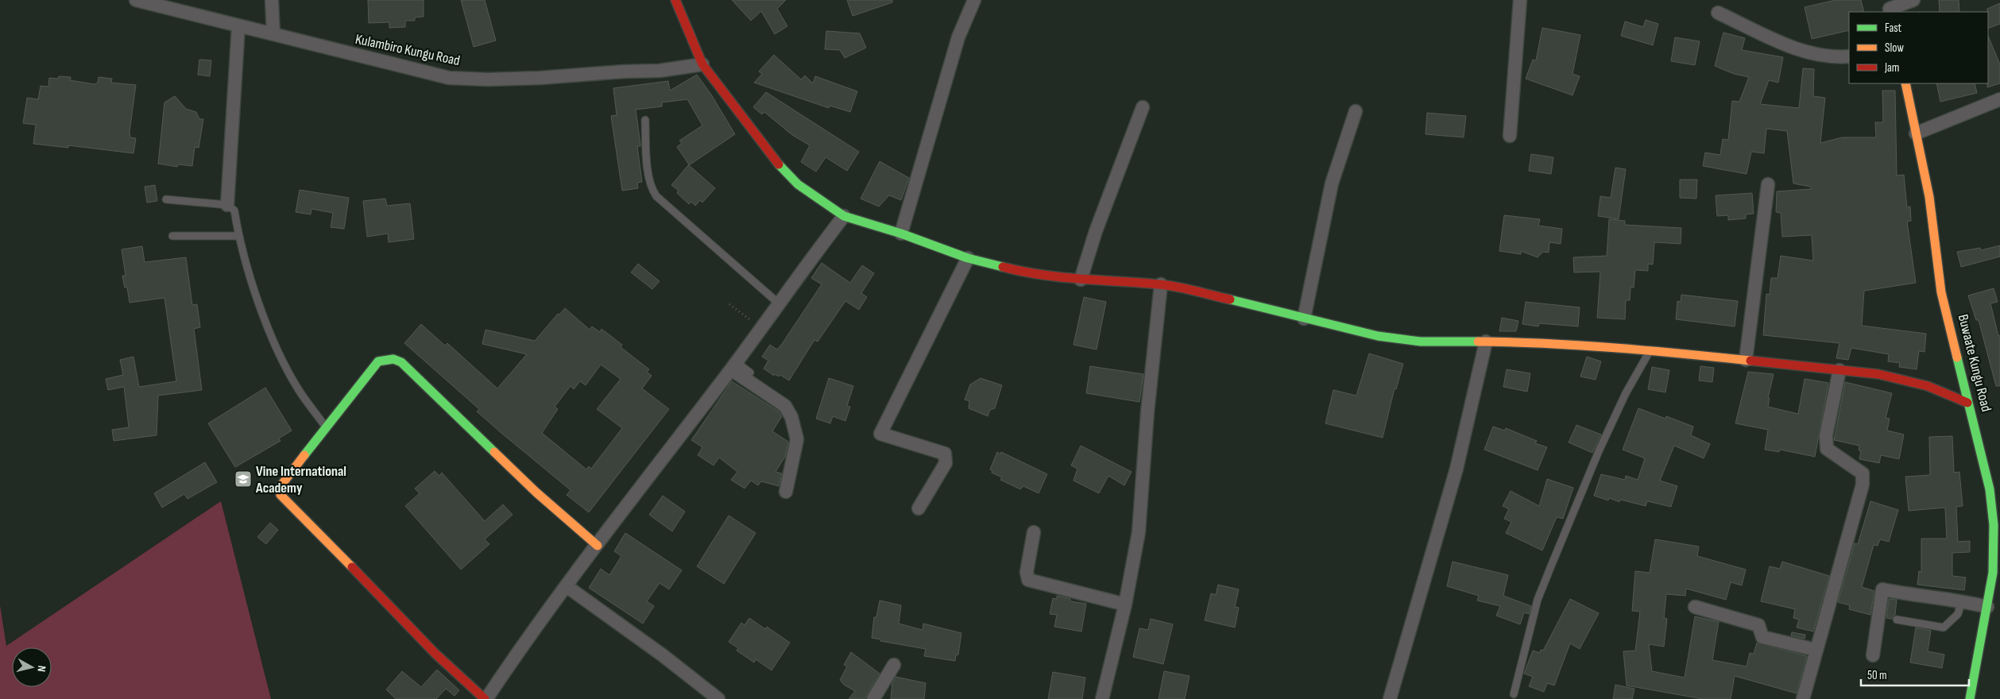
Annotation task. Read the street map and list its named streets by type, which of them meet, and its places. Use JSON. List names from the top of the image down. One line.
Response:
{"streets":{"street":["Kulambiro Kungu Road","Buwaate Kungu Road"]},"places":{"school or university":["Vine International Academy"]},"legend":["Fast","Slow","Jam"],"scale_bar":"50 m","north":"right"}
